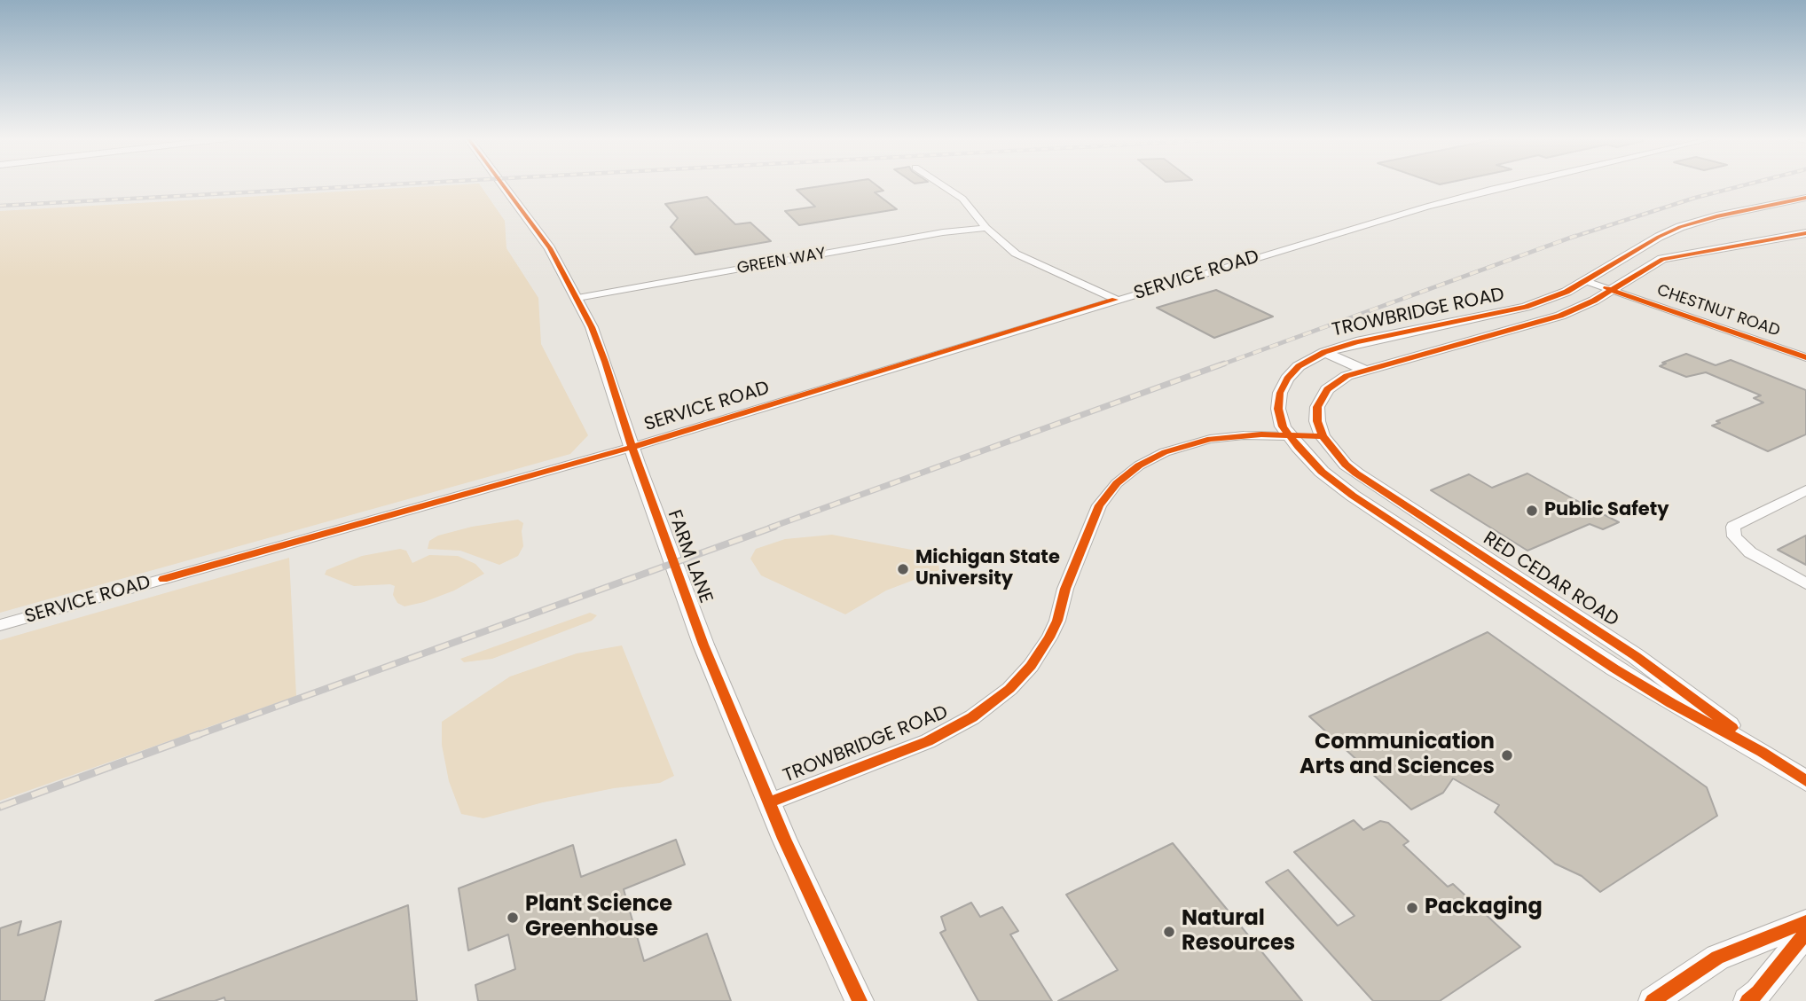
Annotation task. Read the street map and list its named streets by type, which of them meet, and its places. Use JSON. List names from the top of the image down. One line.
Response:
{"streets":{"street":["GREEN WAY","SERVICE ROAD","CHESTNUT ROAD","TROWBRIDGE ROAD","FARM LANE","RED CEDAR ROAD"]},"crossings":[["GREEN WAY","FARM LANE"],["SERVICE ROAD","FARM LANE"],["CHESTNUT ROAD","TROWBRIDGE ROAD"],["TROWBRIDGE ROAD","FARM LANE"],["TROWBRIDGE ROAD","RED CEDAR ROAD"]],"places":["Public Safety","Michigan State University","Communication Arts and Sciences","Packaging","Plant Science Greenhouse","Natural Resources"]}
